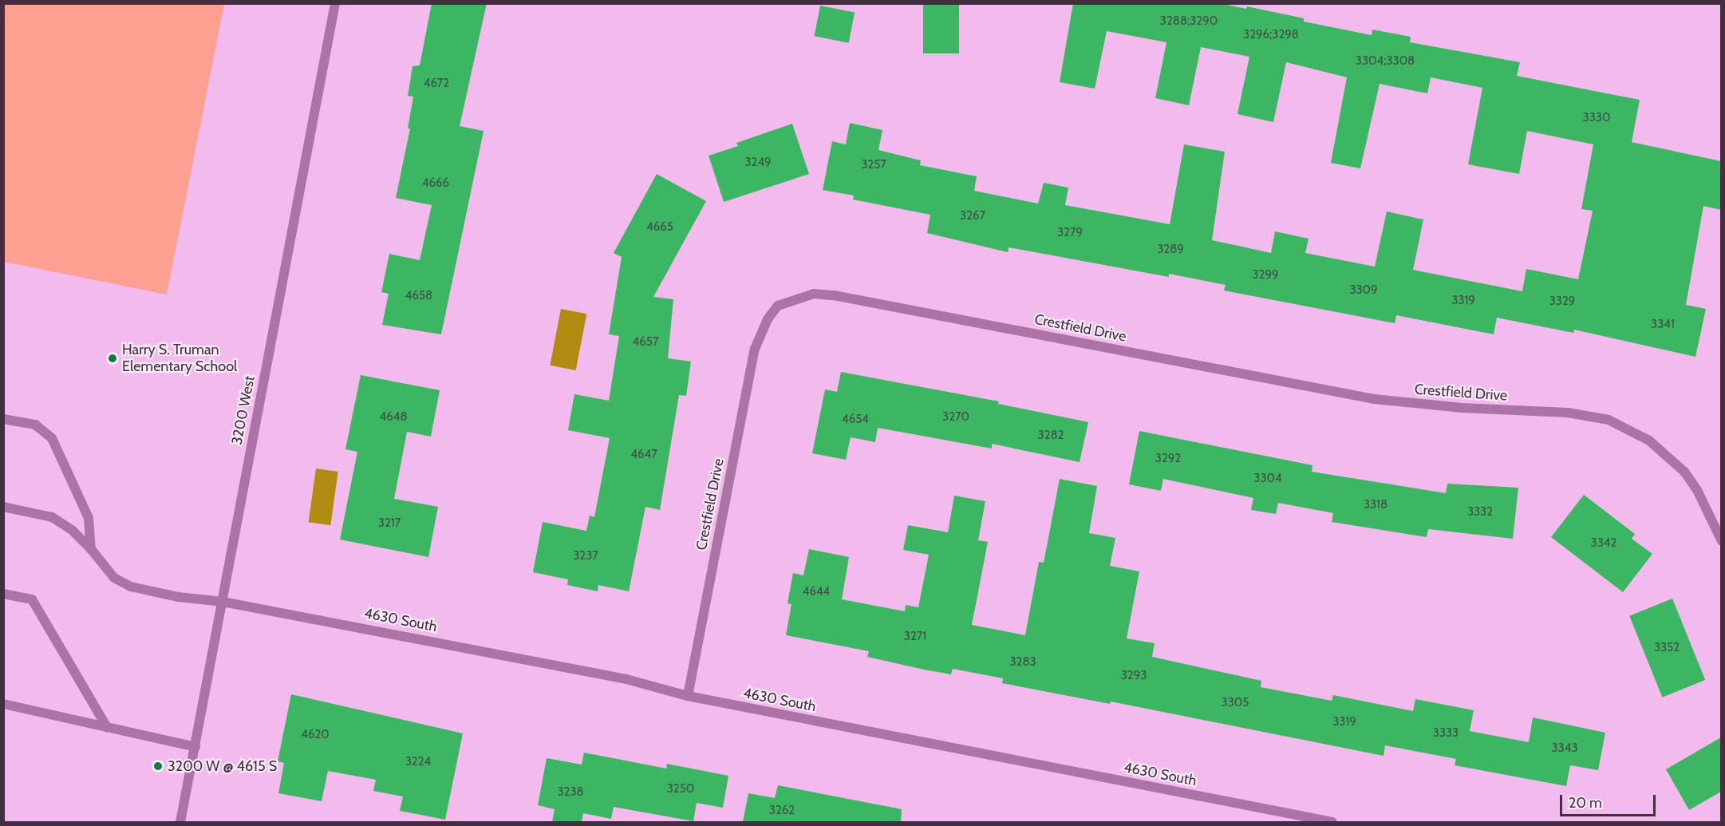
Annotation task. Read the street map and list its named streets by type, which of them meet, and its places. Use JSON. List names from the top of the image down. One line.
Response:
{"streets":{"street":["Crestfield Drive","3200 West","4630 South"]},"crossings":[["Crestfield Drive","4630 South"],["3200 West","4630 South"]],"places":["Harry S. Truman Elementary School","3200 W @ 4615 S"],"house_numbers":["3288;3290","3296;3298","3304;3308","4672","3330","3249","3257","4666","3267","4665","3279","3289","3299","3309","4658","3319","3329","3341","4657","4648","3270","4654","3282","4647","3292","3304","3318","3332","3217","3342","3237","4644","3271","3352","3283","3293","3305","3319","3333","4620","3343","3224","3250","3238","3262"],"scale_bar":"20 m"}
